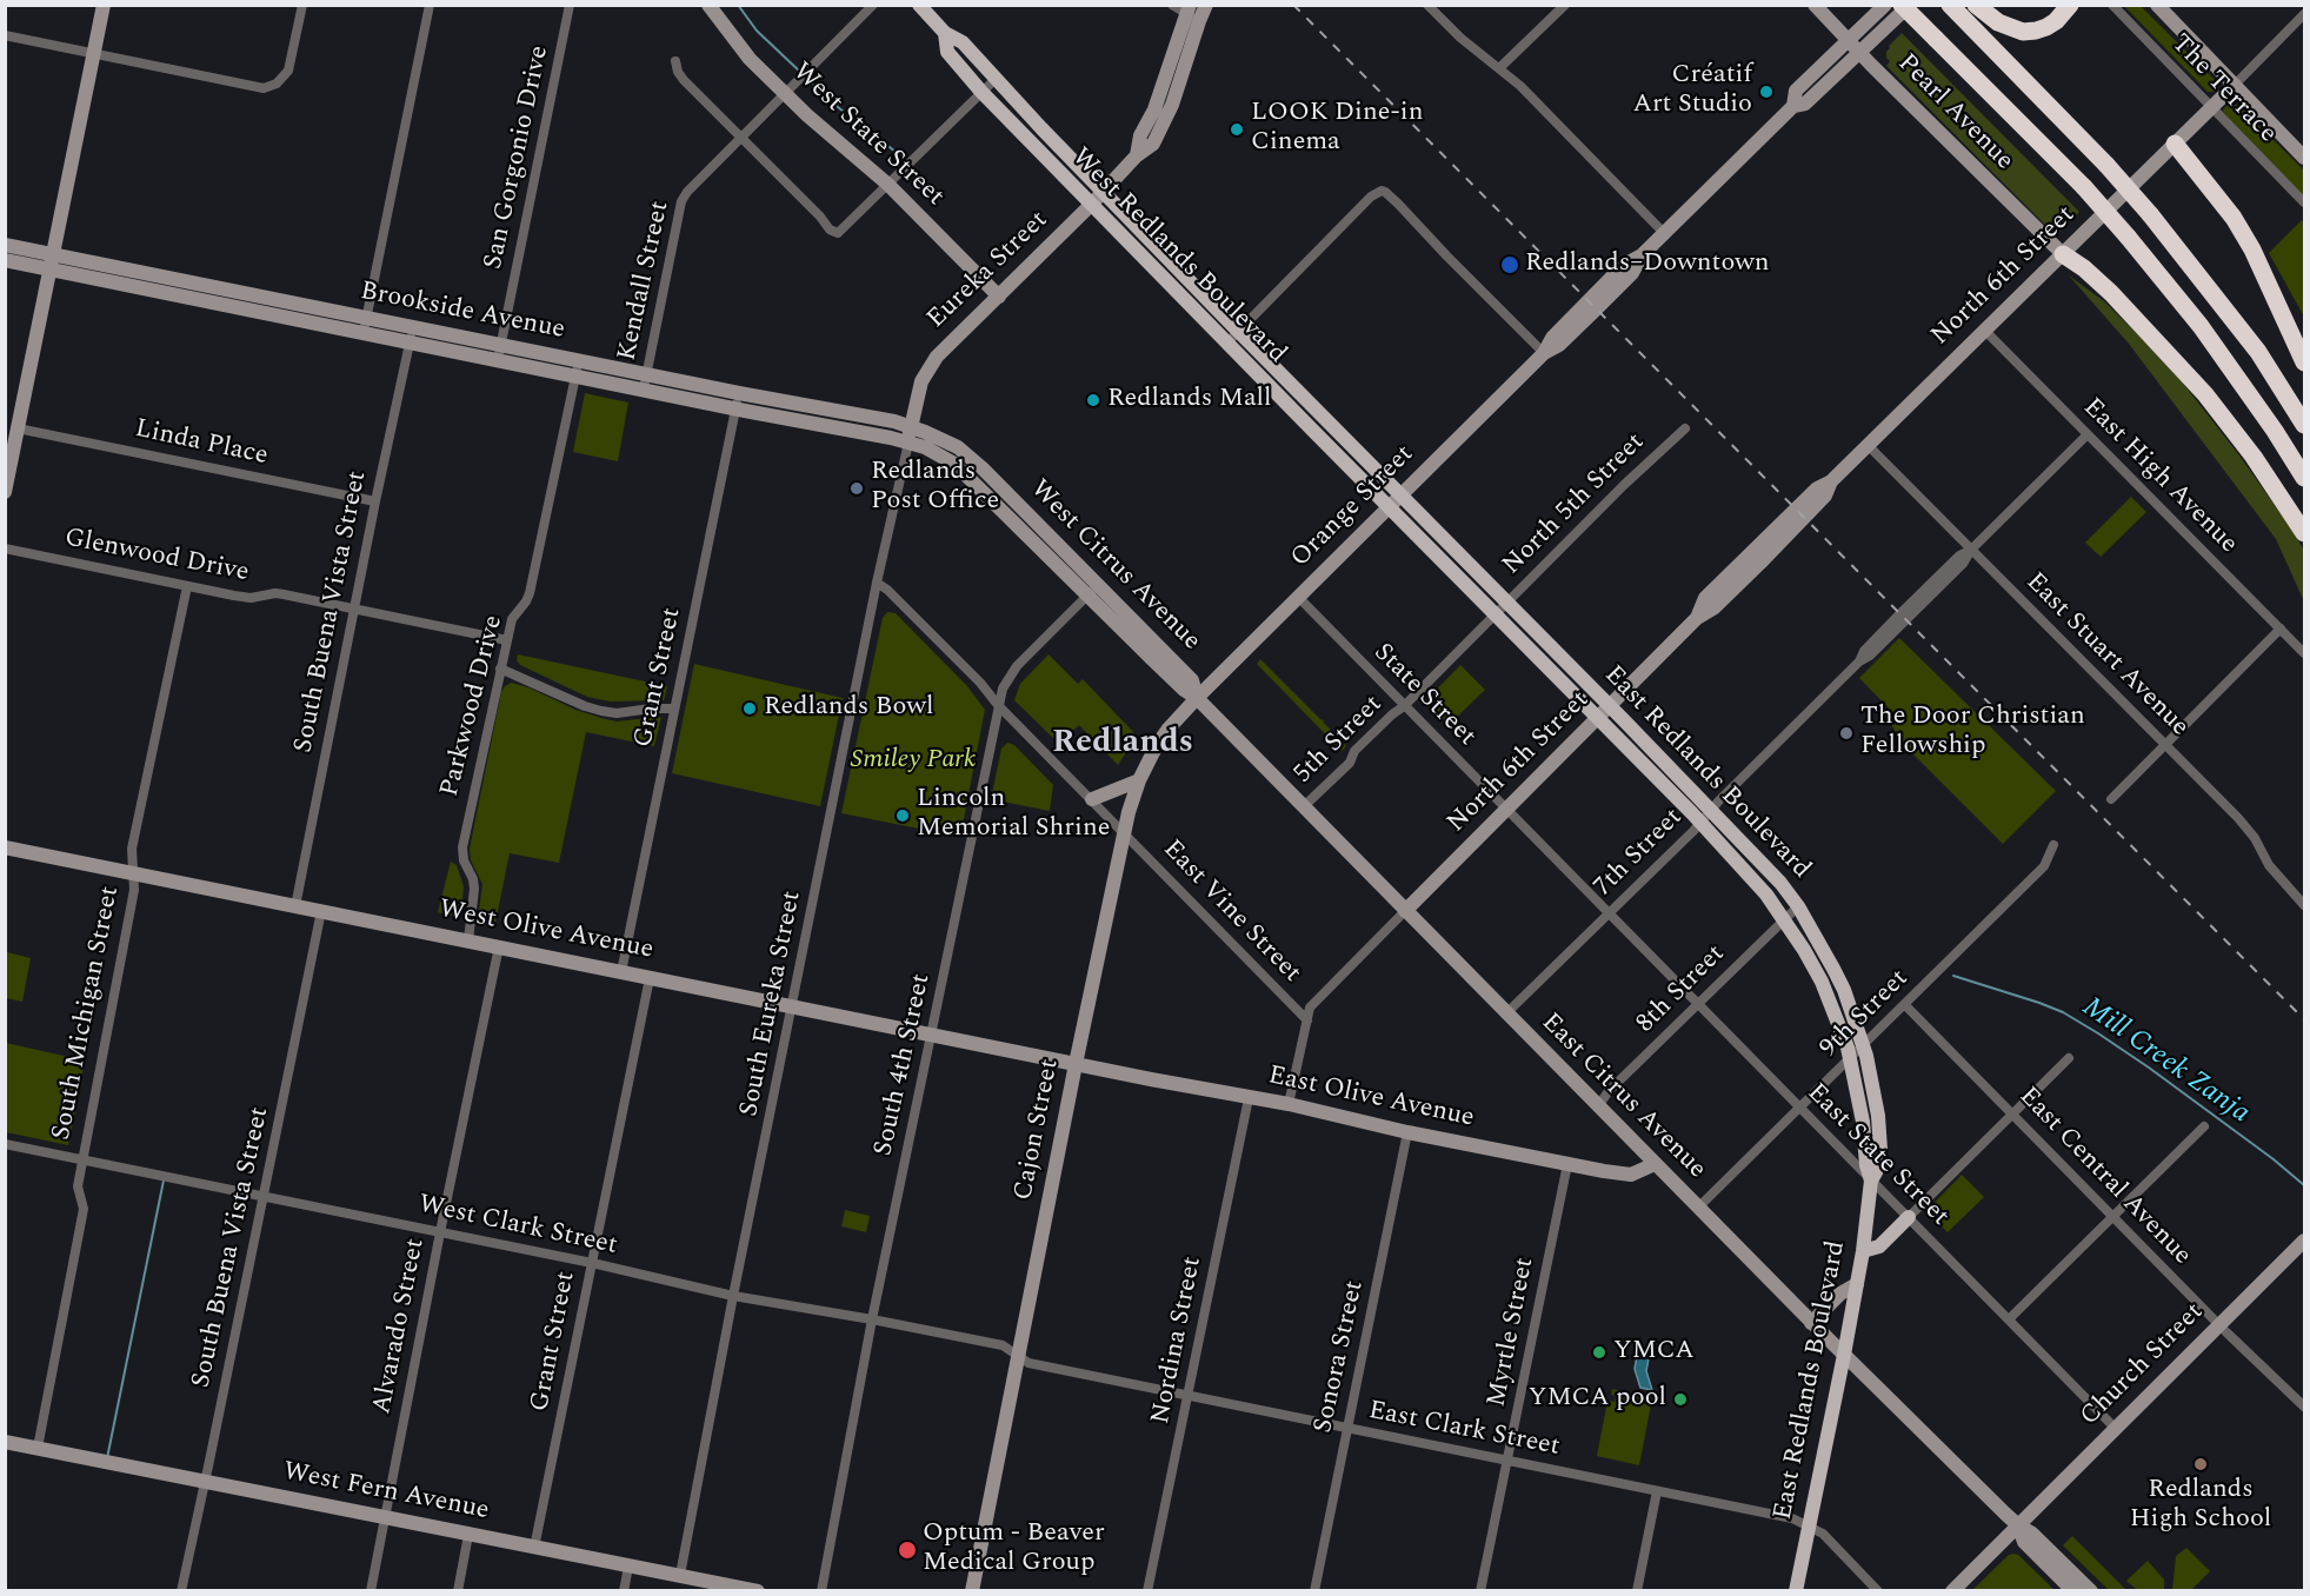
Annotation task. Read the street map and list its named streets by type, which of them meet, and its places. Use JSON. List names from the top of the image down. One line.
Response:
{"streets":{"main road":["Pearl Avenue","West State Street","West Redlands Boulevard","Eureka Street","North 6th Street","Brookside Avenue","Orange Street","West Citrus Avenue","East Redlands Boulevard","West Olive Avenue","East Citrus Avenue","East Olive Avenue","Cajon Street","Church Street","West Fern Avenue"],"street":["The Terrace","San Gorgonio Drive","Kendall Street","Linda Place","East High Avenue","North 5th Street","Glenwood Drive","South Buena Vista Street","East Stuart Avenue","Grant Street","State Street","Parkwood Drive","5th Street","7th Street","East Vine Street","8th Street","South Eureka Street","South Michigan Street","9th Street","South 4th Street","East State Street","East Central Avenue","West Clark Street","Alvarado Street","Myrtle Street","Nordina Street","Sonora Street","East Clark Street"]},"crossings":[["The Terrace","North 6th Street"],["Pearl Avenue","North 6th Street"],["Pearl Avenue","Orange Street"],["West State Street","Eureka Street"],["West State Street","Kendall Street"],["San Gorgonio Drive","Brookside Avenue"],["West Redlands Boulevard","Eureka Street"],["West Redlands Boulevard","Orange Street"],["West Redlands Boulevard","East Redlands Boulevard"],["Eureka Street","Brookside Avenue"],["Eureka Street","West Citrus Avenue"],["Eureka Street","South Eureka Street"],["North 6th Street","East High Avenue"],["North 6th Street","East Stuart Avenue"],["North 6th Street","State Street"],["North 6th Street","East Redlands Boulevard"],["North 6th Street","East Citrus Avenue"],["Kendall Street","Brookside Avenue"],["Brookside Avenue","West Citrus Avenue"],["Brookside Avenue","South Buena Vista Street"],["Brookside Avenue","Grant Street"],["Brookside Avenue","Parkwood Drive"],["Brookside Avenue","South Eureka Street"],["Linda Place","South Buena Vista Street"],["East High Avenue","7th Street"],["North 5th Street","5th Street"],["North 5th Street","East Redlands Boulevard"],["Orange Street","West Citrus Avenue"],["Orange Street","State Street"],["Orange Street","East Redlands Boulevard"],["Orange Street","East Citrus Avenue"],["Orange Street","Cajon Street"],["Glenwood Drive","South Buena Vista Street"],["Glenwood Drive","Parkwood Drive"],["Glenwood Drive","South Michigan Street"],["West Citrus Avenue","South Eureka Street"],["West Citrus Avenue","South 4th Street"],["West Citrus Avenue","East Citrus Avenue"],["West Citrus Avenue","Cajon Street"],["South Buena Vista Street","West Olive Avenue"],["South Buena Vista Street","West Clark Street"],["South Buena Vista Street","West Fern Avenue"],["East Stuart Avenue","7th Street"],["Grant Street","West Olive Avenue"],["Grant Street","West Clark Street"],["Grant Street","West Fern Avenue"],["State Street","5th Street"],["State Street","7th Street"],["State Street","East State Street"],["Parkwood Drive","West Olive Avenue"],["5th Street","East Redlands Boulevard"],["5th Street","East Citrus Avenue"],["East Redlands Boulevard","7th Street"],["East Redlands Boulevard","8th Street"],["East Redlands Boulevard","9th Street"],["East Redlands Boulevard","East Citrus Avenue"],["East Redlands Boulevard","East State Street"],["East Redlands Boulevard","East Clark Street"],["7th Street","East Citrus Avenue"],["7th Street","East State Street"],["East Vine Street","South Eureka Street"],["East Vine Street","South 4th Street"],["East Vine Street","Cajon Street"],["West Olive Avenue","South Eureka Street"],["West Olive Avenue","South Michigan Street"],["West Olive Avenue","South 4th Street"],["West Olive Avenue","East Olive Avenue"],["West Olive Avenue","Cajon Street"],["West Olive Avenue","Alvarado Street"],["8th Street","East Citrus Avenue"],["8th Street","East State Street"],["South Eureka Street","West Clark Street"],["South Eureka Street","West Fern Avenue"],["South Michigan Street","West Clark Street"],["South Michigan Street","West Fern Avenue"],["9th Street","East Citrus Avenue"],["9th Street","East State Street"],["9th Street","East Central Avenue"],["South 4th Street","West Clark Street"],["East Citrus Avenue","East Olive Avenue"],["East Citrus Avenue","Cajon Street"],["East Citrus Avenue","Church Street"],["East Olive Avenue","Cajon Street"],["East Olive Avenue","Myrtle Street"],["East Olive Avenue","Nordina Street"],["East Olive Avenue","Sonora Street"],["Cajon Street","West Clark Street"],["Cajon Street","East Clark Street"],["East State Street","Church Street"],["East Central Avenue","Church Street"],["West Clark Street","Alvarado Street"],["West Clark Street","East Clark Street"],["Alvarado Street","West Fern Avenue"],["Myrtle Street","East Clark Street"],["Nordina Street","East Clark Street"],["Sonora Street","East Clark Street"]],"districts":["Redlands"],"water":["Mill Creek Zanja"],"parks":["Smiley Park"],"places":["Créatif Art Studio","LOOK Dine-in Cinema","Redlands–Downtown","Redlands Mall","Redlands Post Office","Redlands Bowl","The Door Christian Fellowship","Lincoln Memorial Shrine","YMCA","YMCA pool","Redlands High School","Optum - Beaver Medical Group"]}
